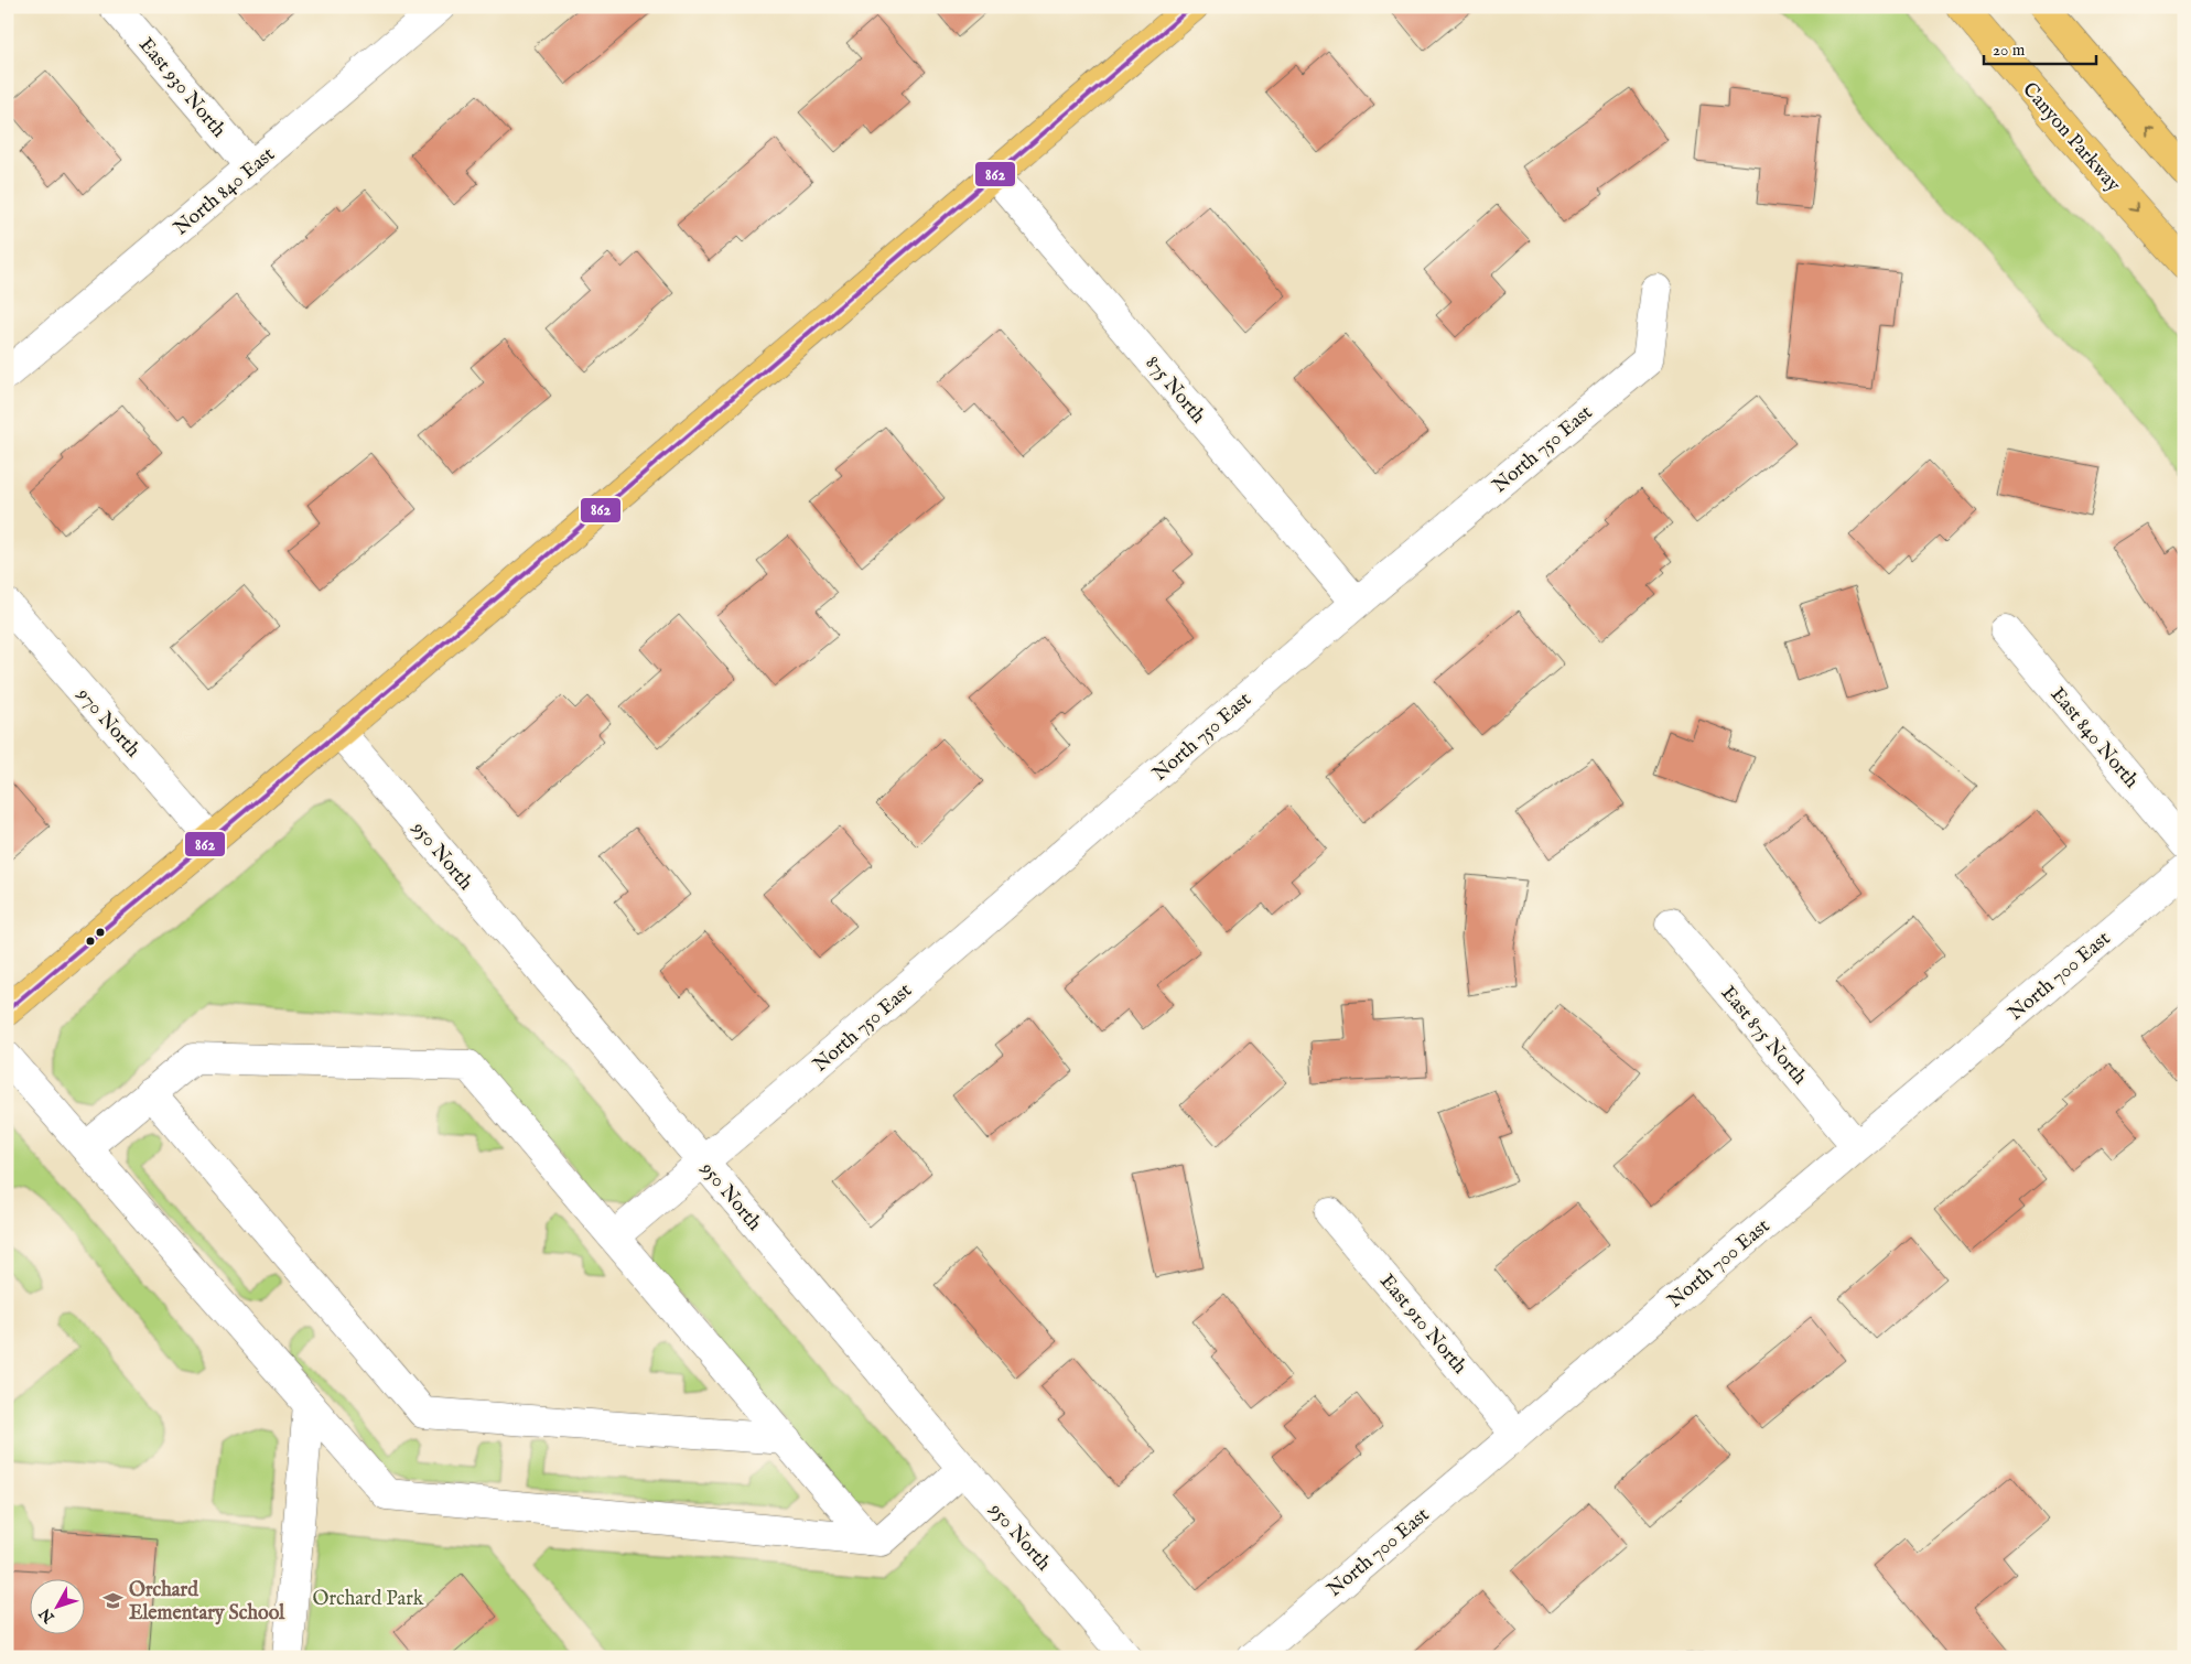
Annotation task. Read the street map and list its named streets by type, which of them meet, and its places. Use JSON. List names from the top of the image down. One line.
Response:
{"streets":{"main road":["Canyon Parkway"],"street":["East 930 North","North 840 East","875 North","North 750 East","970 North","East 840 North","950 North","North 700 East","East 875 North","East 910 North"]},"crossings":[["East 930 North","North 840 East"],["875 North","North 750 East"],["North 750 East","950 North"],["North 700 East","East 875 North"],["North 700 East","East 910 North"]],"parks":["Orchard Park"],"places":{"school or university":["Orchard Elementary School"]},"lines":["transit line 862"],"scale_bar":"20 m","north":"bottom left"}
